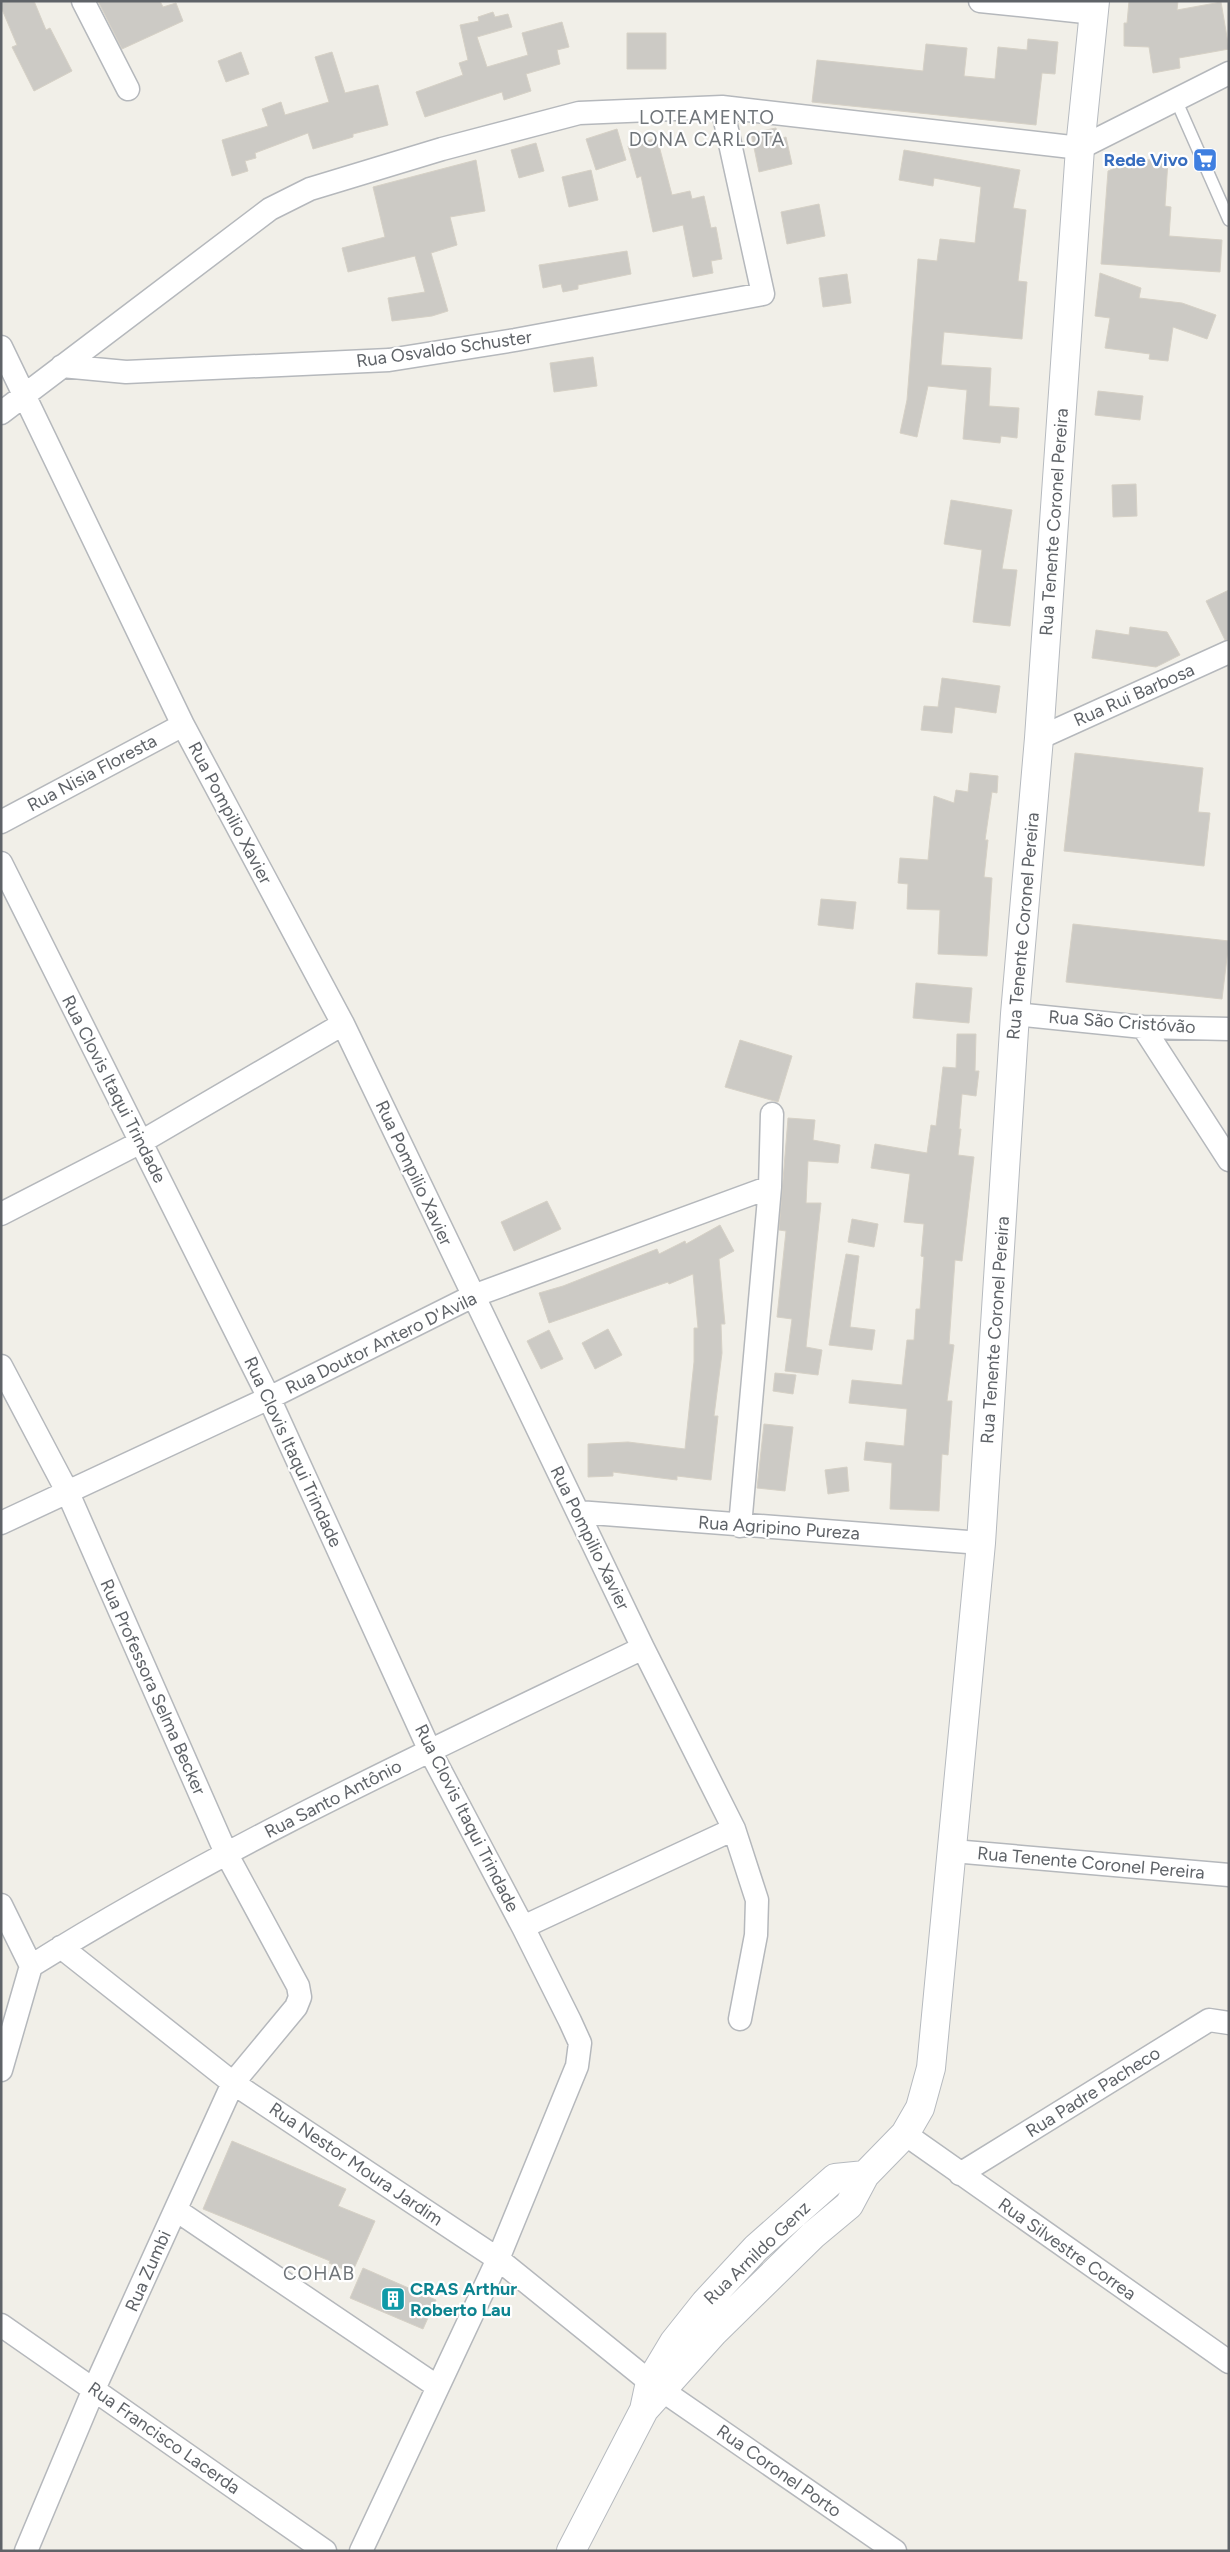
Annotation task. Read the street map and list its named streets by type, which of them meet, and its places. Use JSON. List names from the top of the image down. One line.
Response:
{"streets":{"main road":["Rua Tenente Coronel Pereira","Rua Arnildo Genz"],"street":["Rua Osvaldo Schuster","Rua Rui Barbosa","Rua Nisia Floresta","Rua Pompilio Xavier","Rua São Cristóvão","Rua Clovis Itaqui Trindade","Rua Doutor Antero D'Avila","Rua Agripino Pureza","Rua Professora Selma Becker","Rua Santo Antônio","Rua Padre Pacheco","Rua Nestor Moura Jardim","Rua Silvestre Correa","Rua Zumbi","Rua Francisco Lacerda","Rua Coronel Porto"]},"crossings":[["Rua Tenente Coronel Pereira","Rua Rui Barbosa"],["Rua Tenente Coronel Pereira","Rua São Cristóvão"],["Rua Tenente Coronel Pereira","Rua Agripino Pureza"],["Rua Tenente Coronel Pereira","Rua Silvestre Correa"],["Rua Tenente Coronel Pereira","Rua Arnildo Genz"],["Rua Nisia Floresta","Rua Pompilio Xavier"],["Rua Pompilio Xavier","Rua Doutor Antero D'Avila"],["Rua Pompilio Xavier","Rua Agripino Pureza"],["Rua Pompilio Xavier","Rua Santo Antônio"],["Rua Clovis Itaqui Trindade","Rua Doutor Antero D'Avila"],["Rua Clovis Itaqui Trindade","Rua Santo Antônio"],["Rua Clovis Itaqui Trindade","Rua Nestor Moura Jardim"],["Rua Doutor Antero D'Avila","Rua Professora Selma Becker"],["Rua Professora Selma Becker","Rua Santo Antônio"],["Rua Professora Selma Becker","Rua Zumbi"],["Rua Santo Antônio","Rua Nestor Moura Jardim"],["Rua Padre Pacheco","Rua Silvestre Correa"],["Rua Nestor Moura Jardim","Rua Arnildo Genz"],["Rua Nestor Moura Jardim","Rua Zumbi"],["Rua Nestor Moura Jardim","Rua Coronel Porto"],["Rua Silvestre Correa","Rua Arnildo Genz"],["Rua Arnildo Genz","Rua Coronel Porto"],["Rua Zumbi","Rua Francisco Lacerda"]],"districts":["LOTEAMENTO DONA CARLOTA","COHAB"],"places":{"supermarket":["Rede Vivo"],"building":["CRAS Arthur Roberto Lau"]}}
